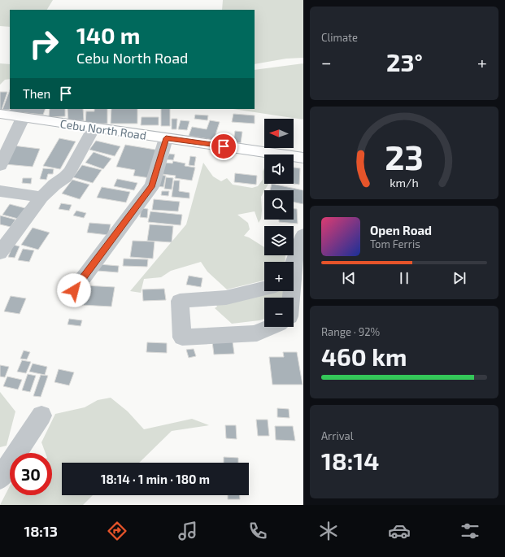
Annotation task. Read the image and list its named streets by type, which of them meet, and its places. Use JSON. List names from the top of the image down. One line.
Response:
{"streets":{"highway":["Cebu North Road"]},"north":"left","page":{"tile":["Climate",["Range · 92%","460 km"],["Arrival","18:14"]],"turn":["140 m","Cebu North Road"],"heat":["−","23°","+"],"then":"Then","map_buttons":["+","−"],"song":["Open Road","Tom Ferris"],"limit":"30","trip":"18:14 · 1 min · 180 m","tabs":"18:13","gauge":["23","km/h"]}}
